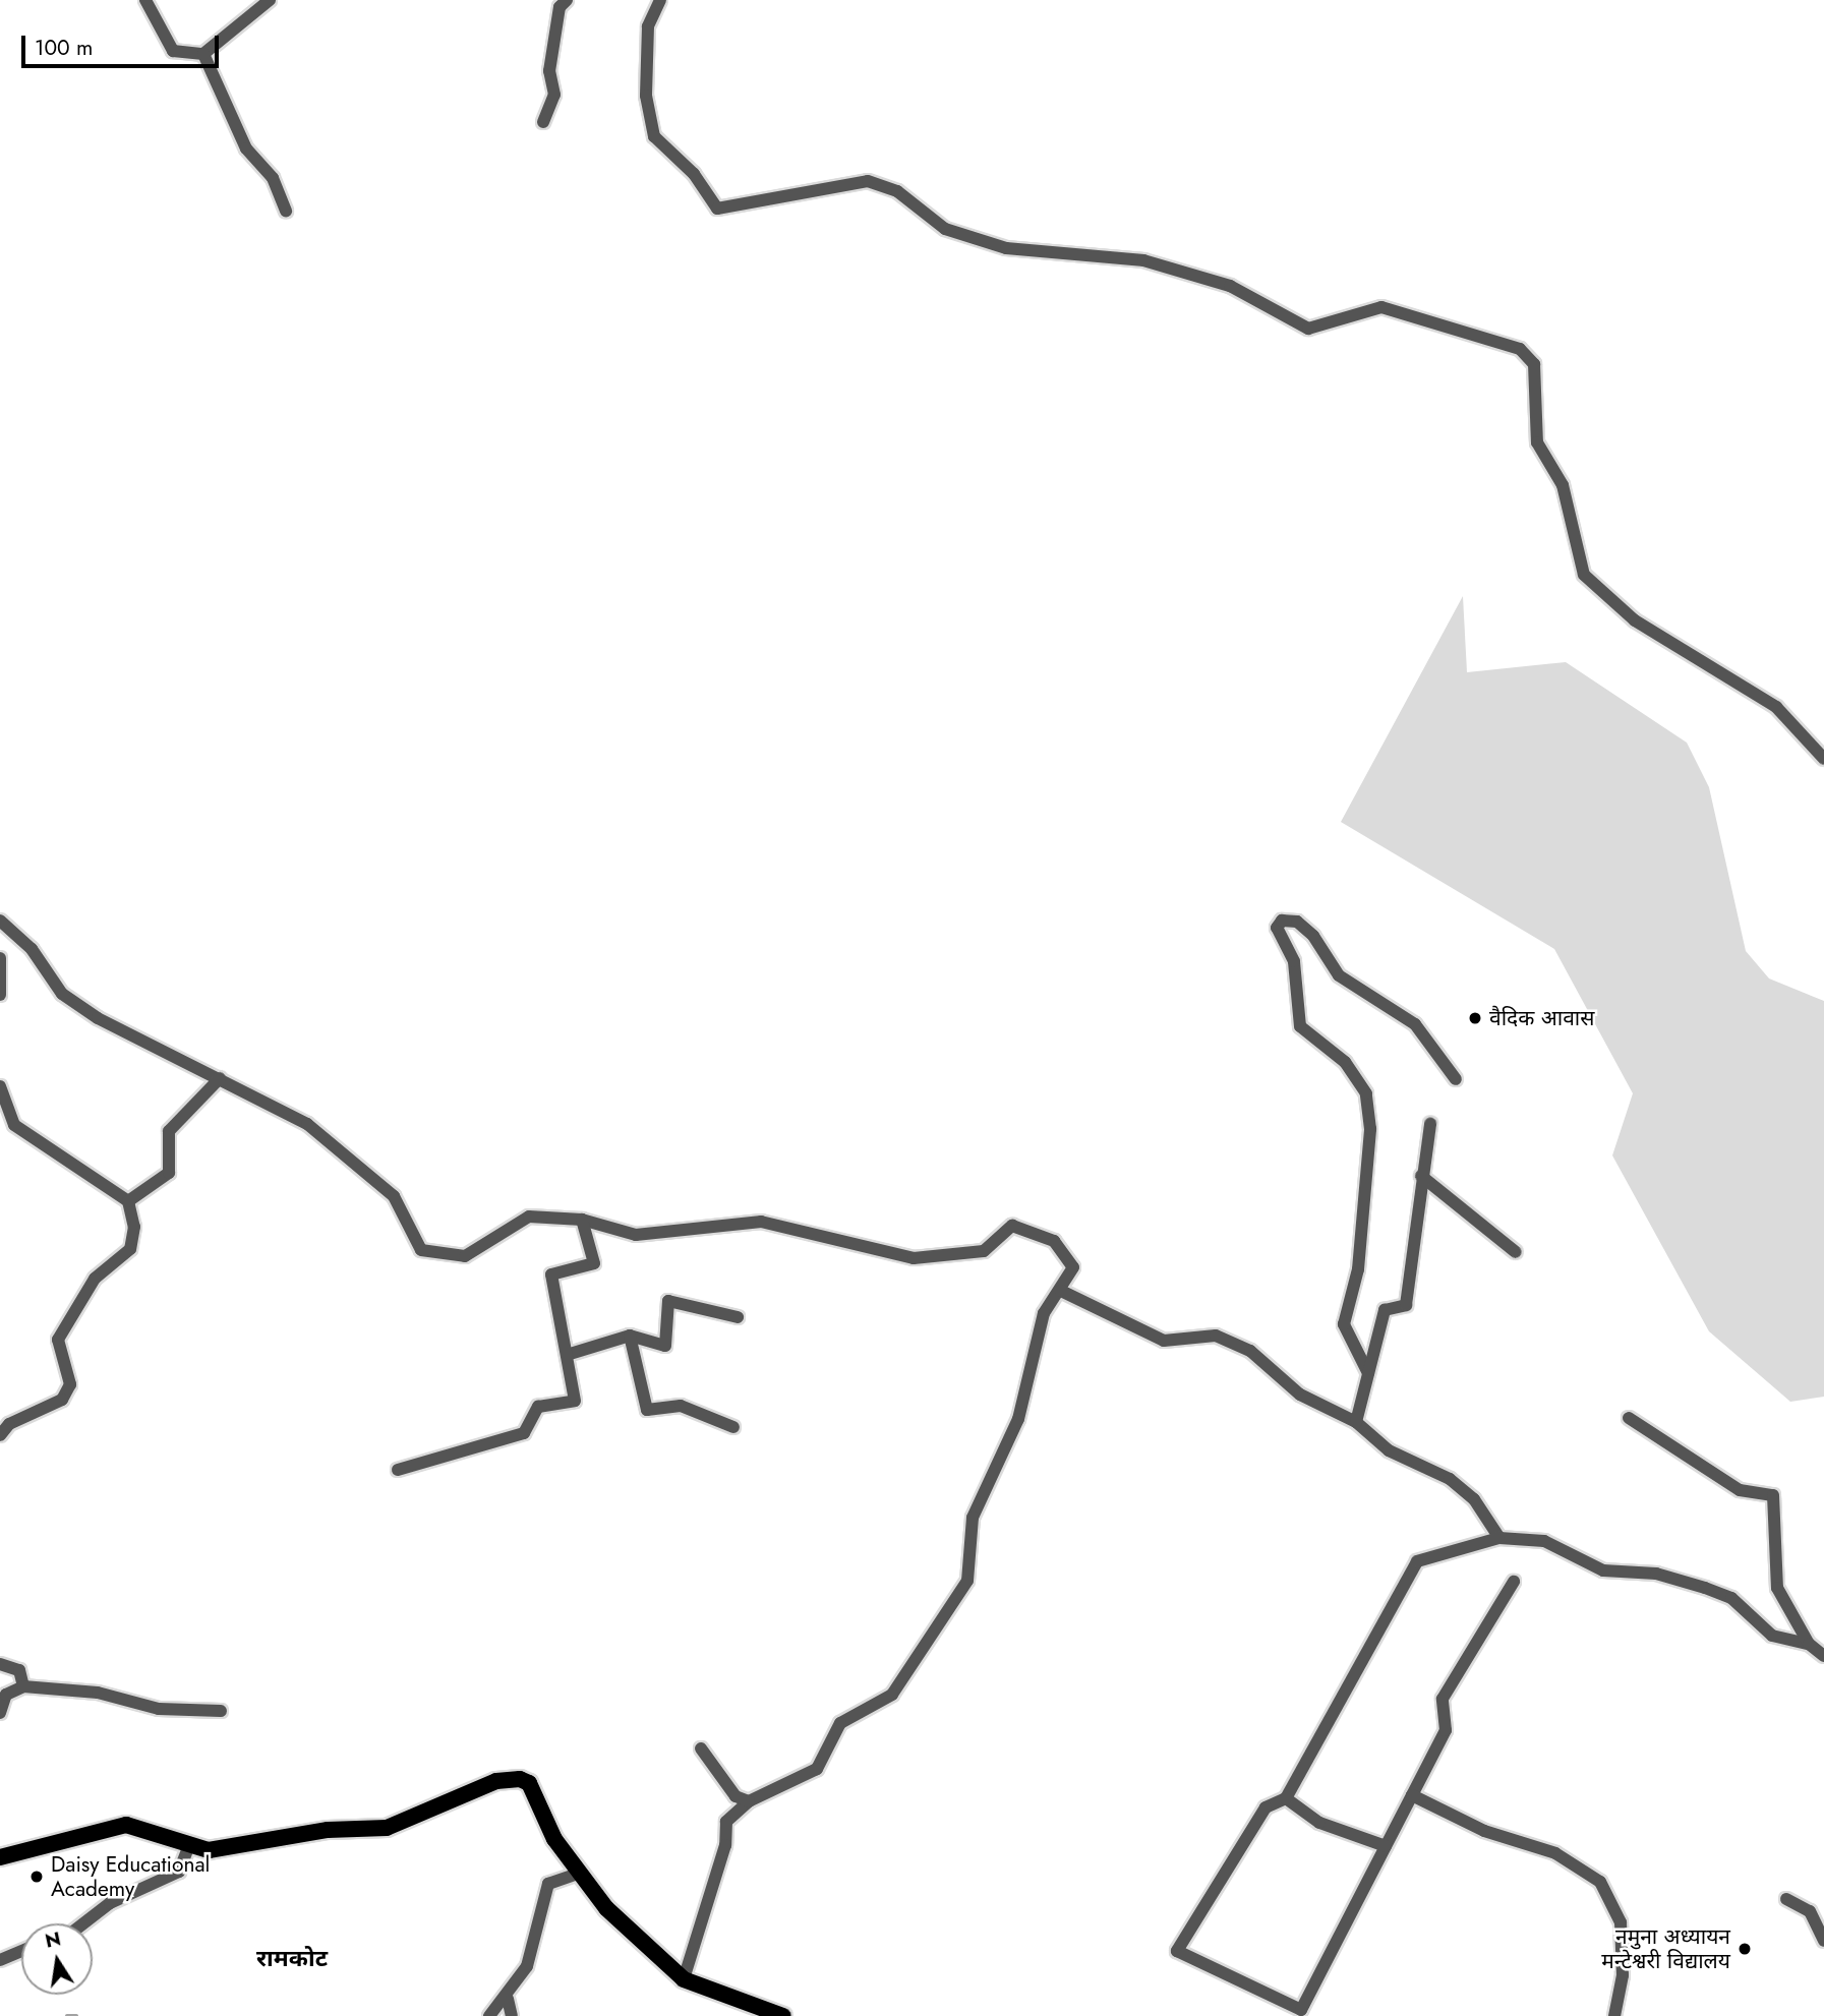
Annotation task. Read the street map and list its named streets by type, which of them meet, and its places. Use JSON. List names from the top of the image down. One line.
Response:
{"districts":["रामकोट"],"places":["वैदिक आवास","Daisy Educational Academy","नमुना अध्यायन मन्टेश्वरी विद्यालय"],"scale_bar":"100 m","north":"top"}
